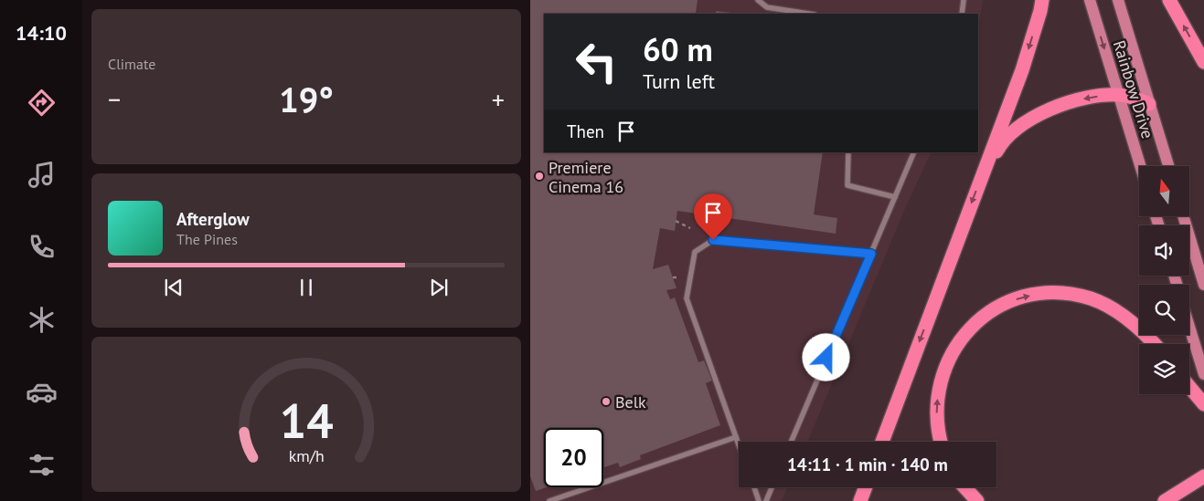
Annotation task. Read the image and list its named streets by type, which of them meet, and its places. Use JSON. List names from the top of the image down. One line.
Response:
{"streets":{"main road":["Rainbow Drive"]},"places":["Premiere Cinema 16","Belk"],"north":"top","page":{"tabs":"14:10","tile":"Climate","turn":["60 m","Turn left"],"heat":["−","19°","+"],"then":"Then","song":["Afterglow","The Pines"],"limit":"20","trip":"14:11 · 1 min · 140 m","gauge":["14","km/h"]}}
